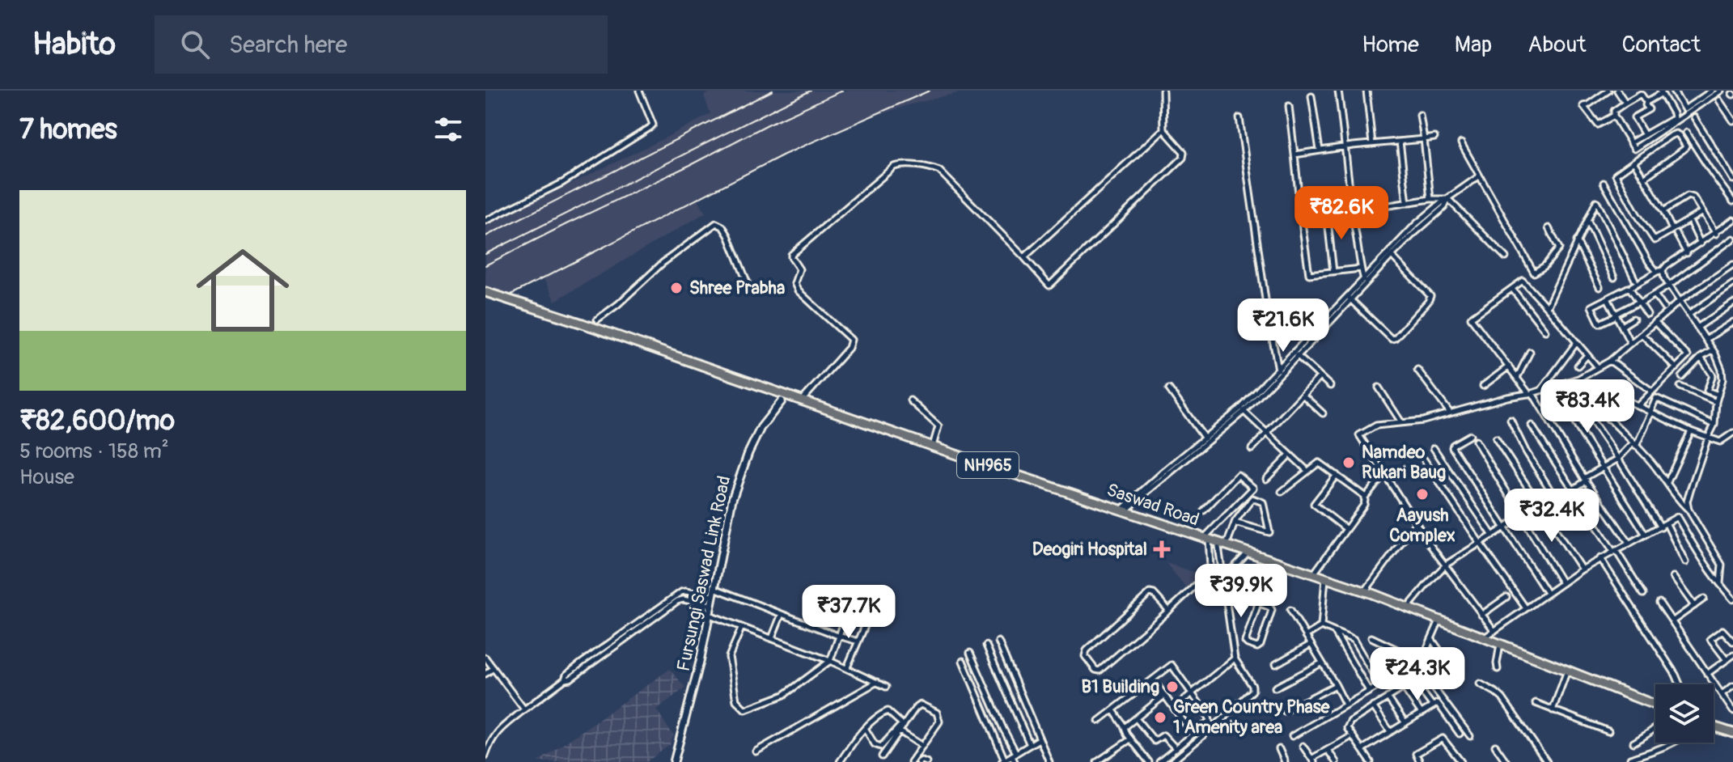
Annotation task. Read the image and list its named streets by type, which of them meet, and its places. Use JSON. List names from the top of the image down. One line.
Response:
{"streets":{"highway":["NH965","Saswad Road"],"street":["Fursungi Saswad Link Road"]},"places":{"other":["Shree Prabha","Namdeo Rukari Baug","Aayush Complex","B1 Building","Green Country Phase 1 Amenity area"],"health":["Deogiri Hospital"]},"page":{"header":"Habito","search":"Search here","nav":["Home","Map","About","Contact"],"heading":"7 homes","list":[{"name":"₹82,600/mo","note":"5 rooms · 158 m² · House"}],"price":["₹82.6K","₹21.6K","₹83.4K","₹32.4K","₹39.9K","₹37.7K","₹24.3K"]}}
